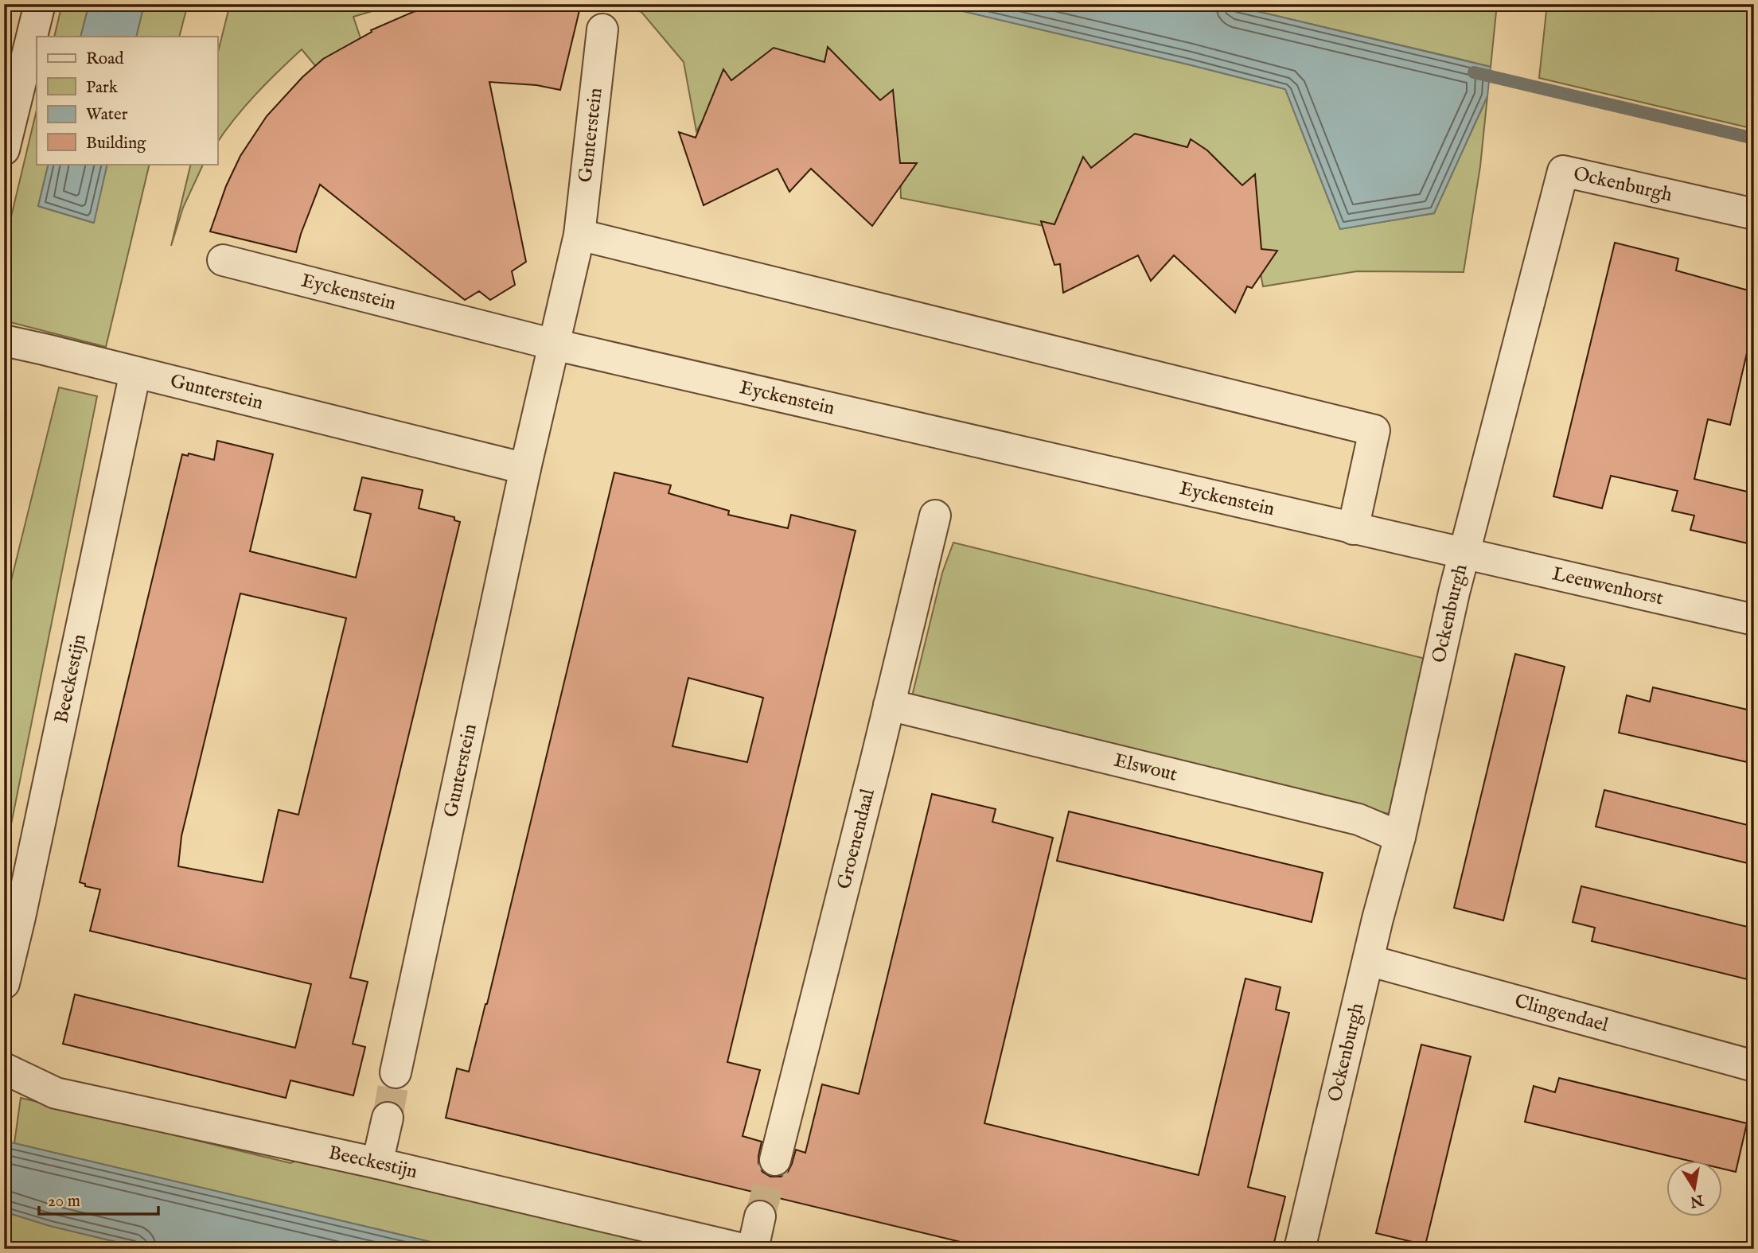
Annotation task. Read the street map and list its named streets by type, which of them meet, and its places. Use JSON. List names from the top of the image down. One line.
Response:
{"streets":{"street":["Gunterstein","Ockenburgh","Eyckenstein","Leeuwenhorst","Beeckestijn","Elswout","Groenendaal","Clingendael"]},"crossings":[["Gunterstein","Eyckenstein"],["Gunterstein","Beeckestijn"],["Ockenburgh","Eyckenstein"],["Ockenburgh","Leeuwenhorst"],["Ockenburgh","Elswout"],["Ockenburgh","Clingendael"],["Eyckenstein","Leeuwenhorst"],["Elswout","Groenendaal"]],"legend":["Road","Park","Water","Building"],"scale_bar":"20 m","north":"bottom"}
